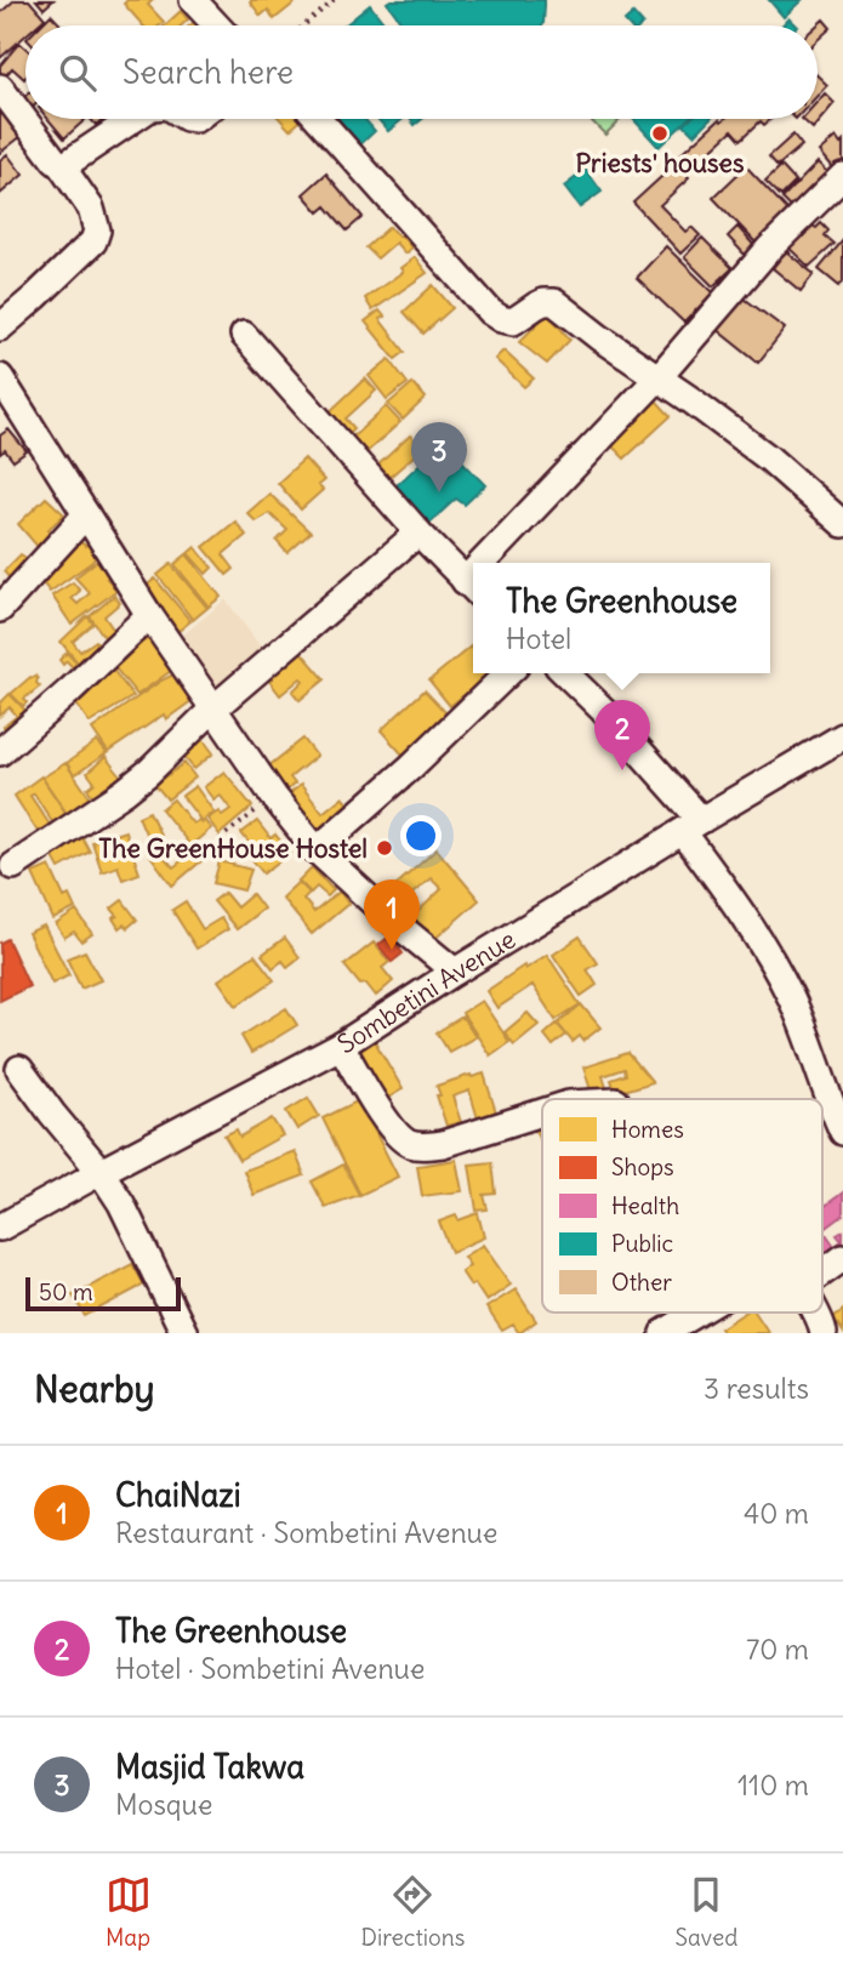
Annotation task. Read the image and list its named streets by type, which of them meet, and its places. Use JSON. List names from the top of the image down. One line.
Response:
{"streets":{"street":["Sombetini Avenue"]},"places":["Priests' houses","The GreenHouse Hostel"],"legend":["Homes","Shops","Health","Public","Other"],"scale_bar":"50 m","page":{"search":"Search here","pins":["3","2","1"],"popup":["The Greenhouse","Hotel"],"scale":"50 m","heading":["Nearby","3 results"],"list":[{"mark":"1","name":"ChaiNazi","note":"Restaurant · Sombetini Avenue","value":"40 m"},{"mark":"2","name":"The Greenhouse","note":"Hotel · Sombetini Avenue","value":"70 m"},{"mark":"3","name":"Masjid Takwa","note":"Mosque","value":"110 m"}],"nav":["Map","Directions","Saved"]}}
